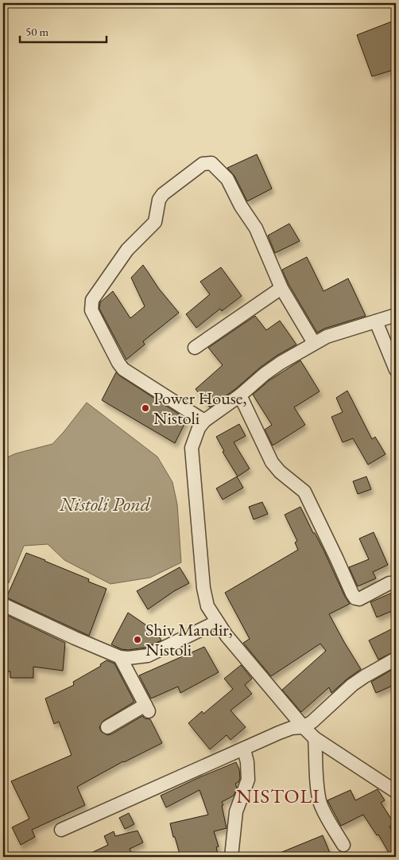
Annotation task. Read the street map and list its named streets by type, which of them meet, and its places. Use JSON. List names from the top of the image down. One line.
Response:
{"districts":["NISTOLI"],"water":["Nistoli Pond"],"places":["Power House, Nistoli","Shiv Mandir, Nistoli"],"scale_bar":"50 m"}
